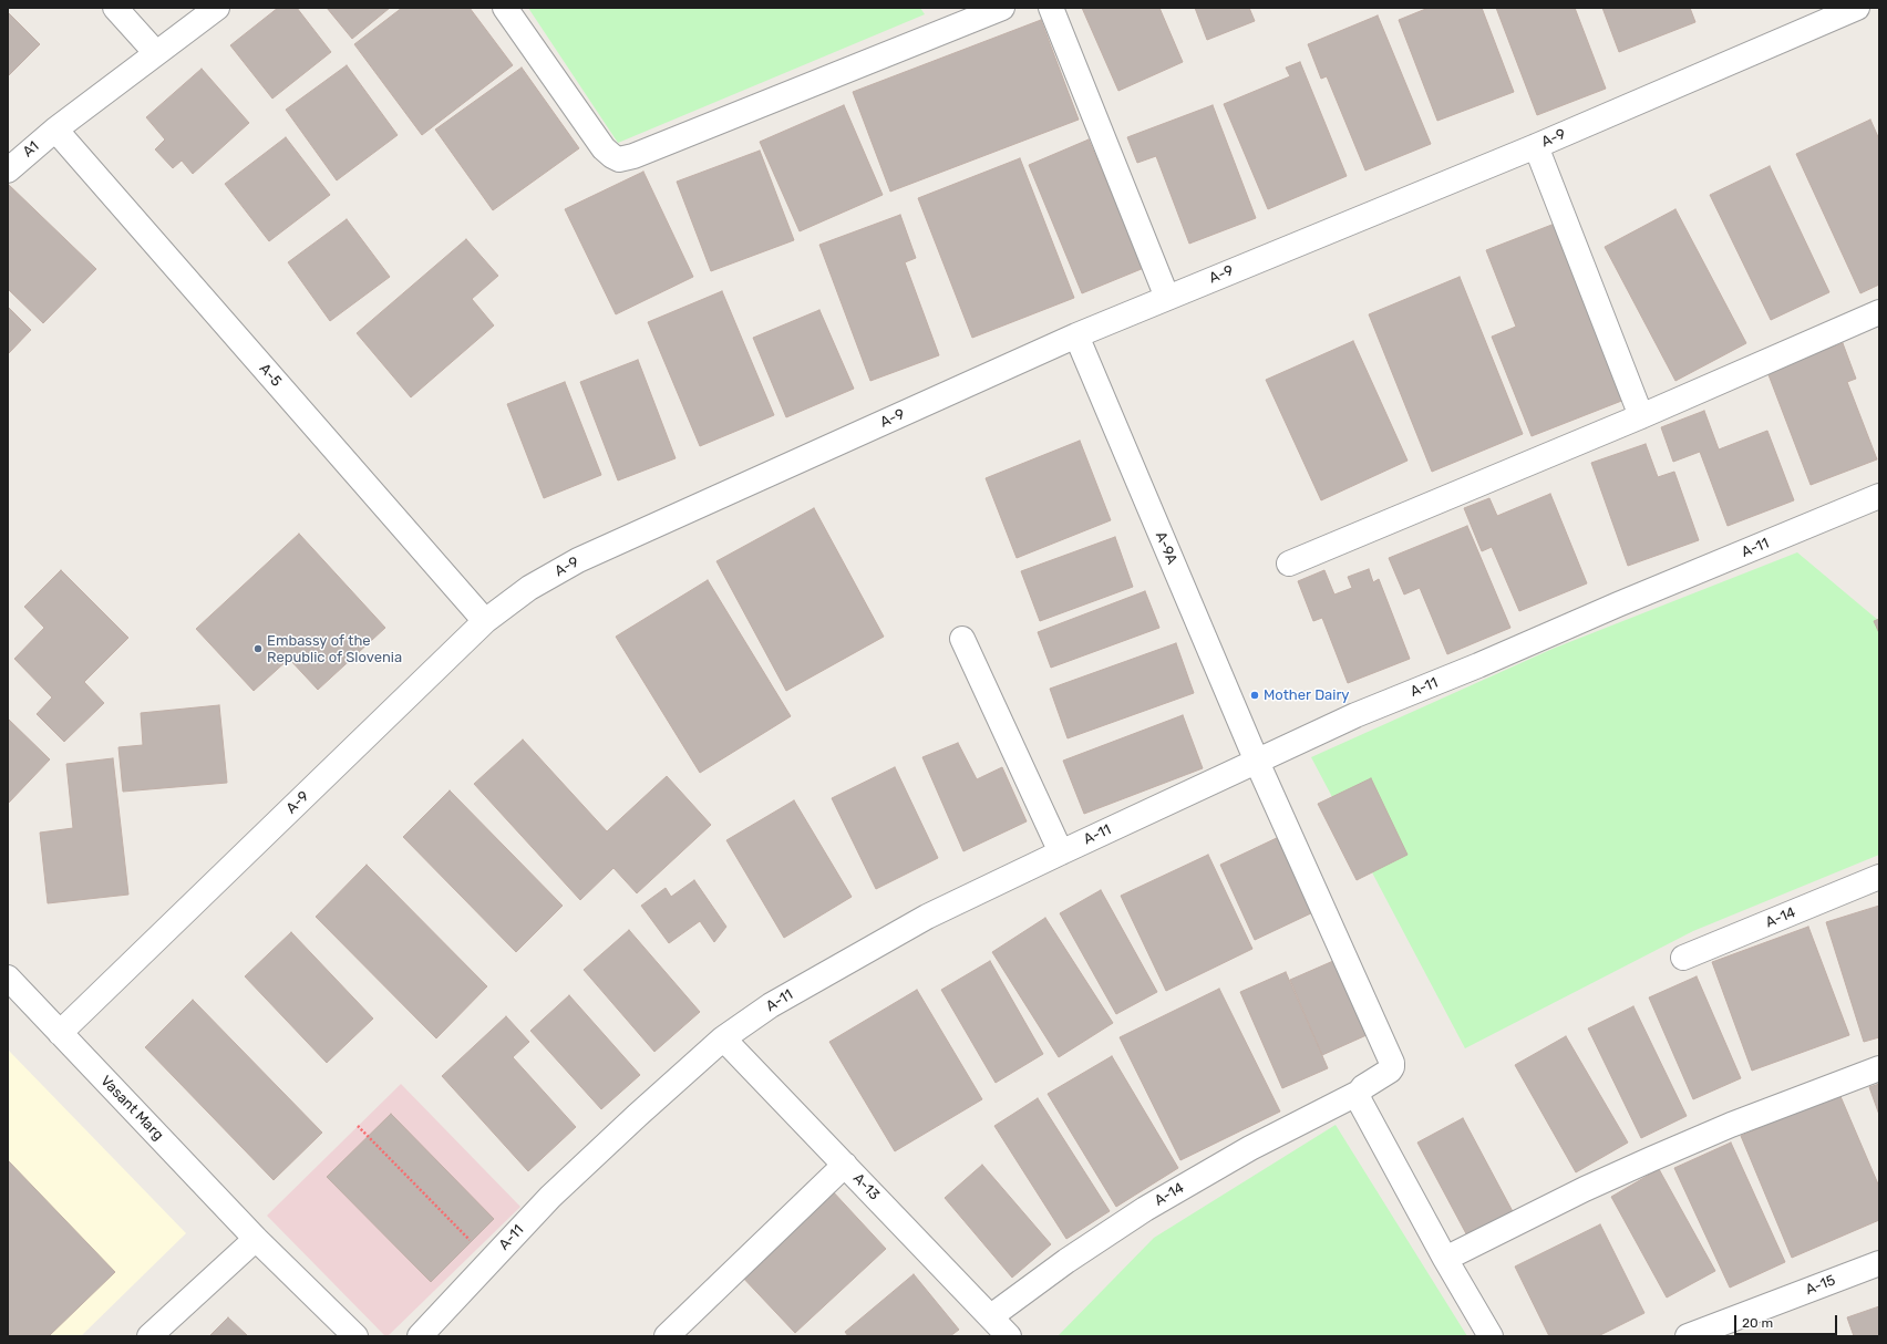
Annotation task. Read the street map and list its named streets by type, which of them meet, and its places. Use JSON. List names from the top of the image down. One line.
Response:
{"streets":{"street":["A-9","A1","A-5","A-9A","A-11","A-14","Vasant Marg","A-13","A-15"]},"crossings":[["A-9","A-5"],["A-9","A-9A"],["A-9","Vasant Marg"],["A1","A-5"],["A-9A","A-11"],["A-9A","A-14"],["A-11","A-13"],["A-14","A-13"]],"places":["Embassy of the Republic of Slovenia","Mother Dairy"],"scale_bar":"20 m"}
